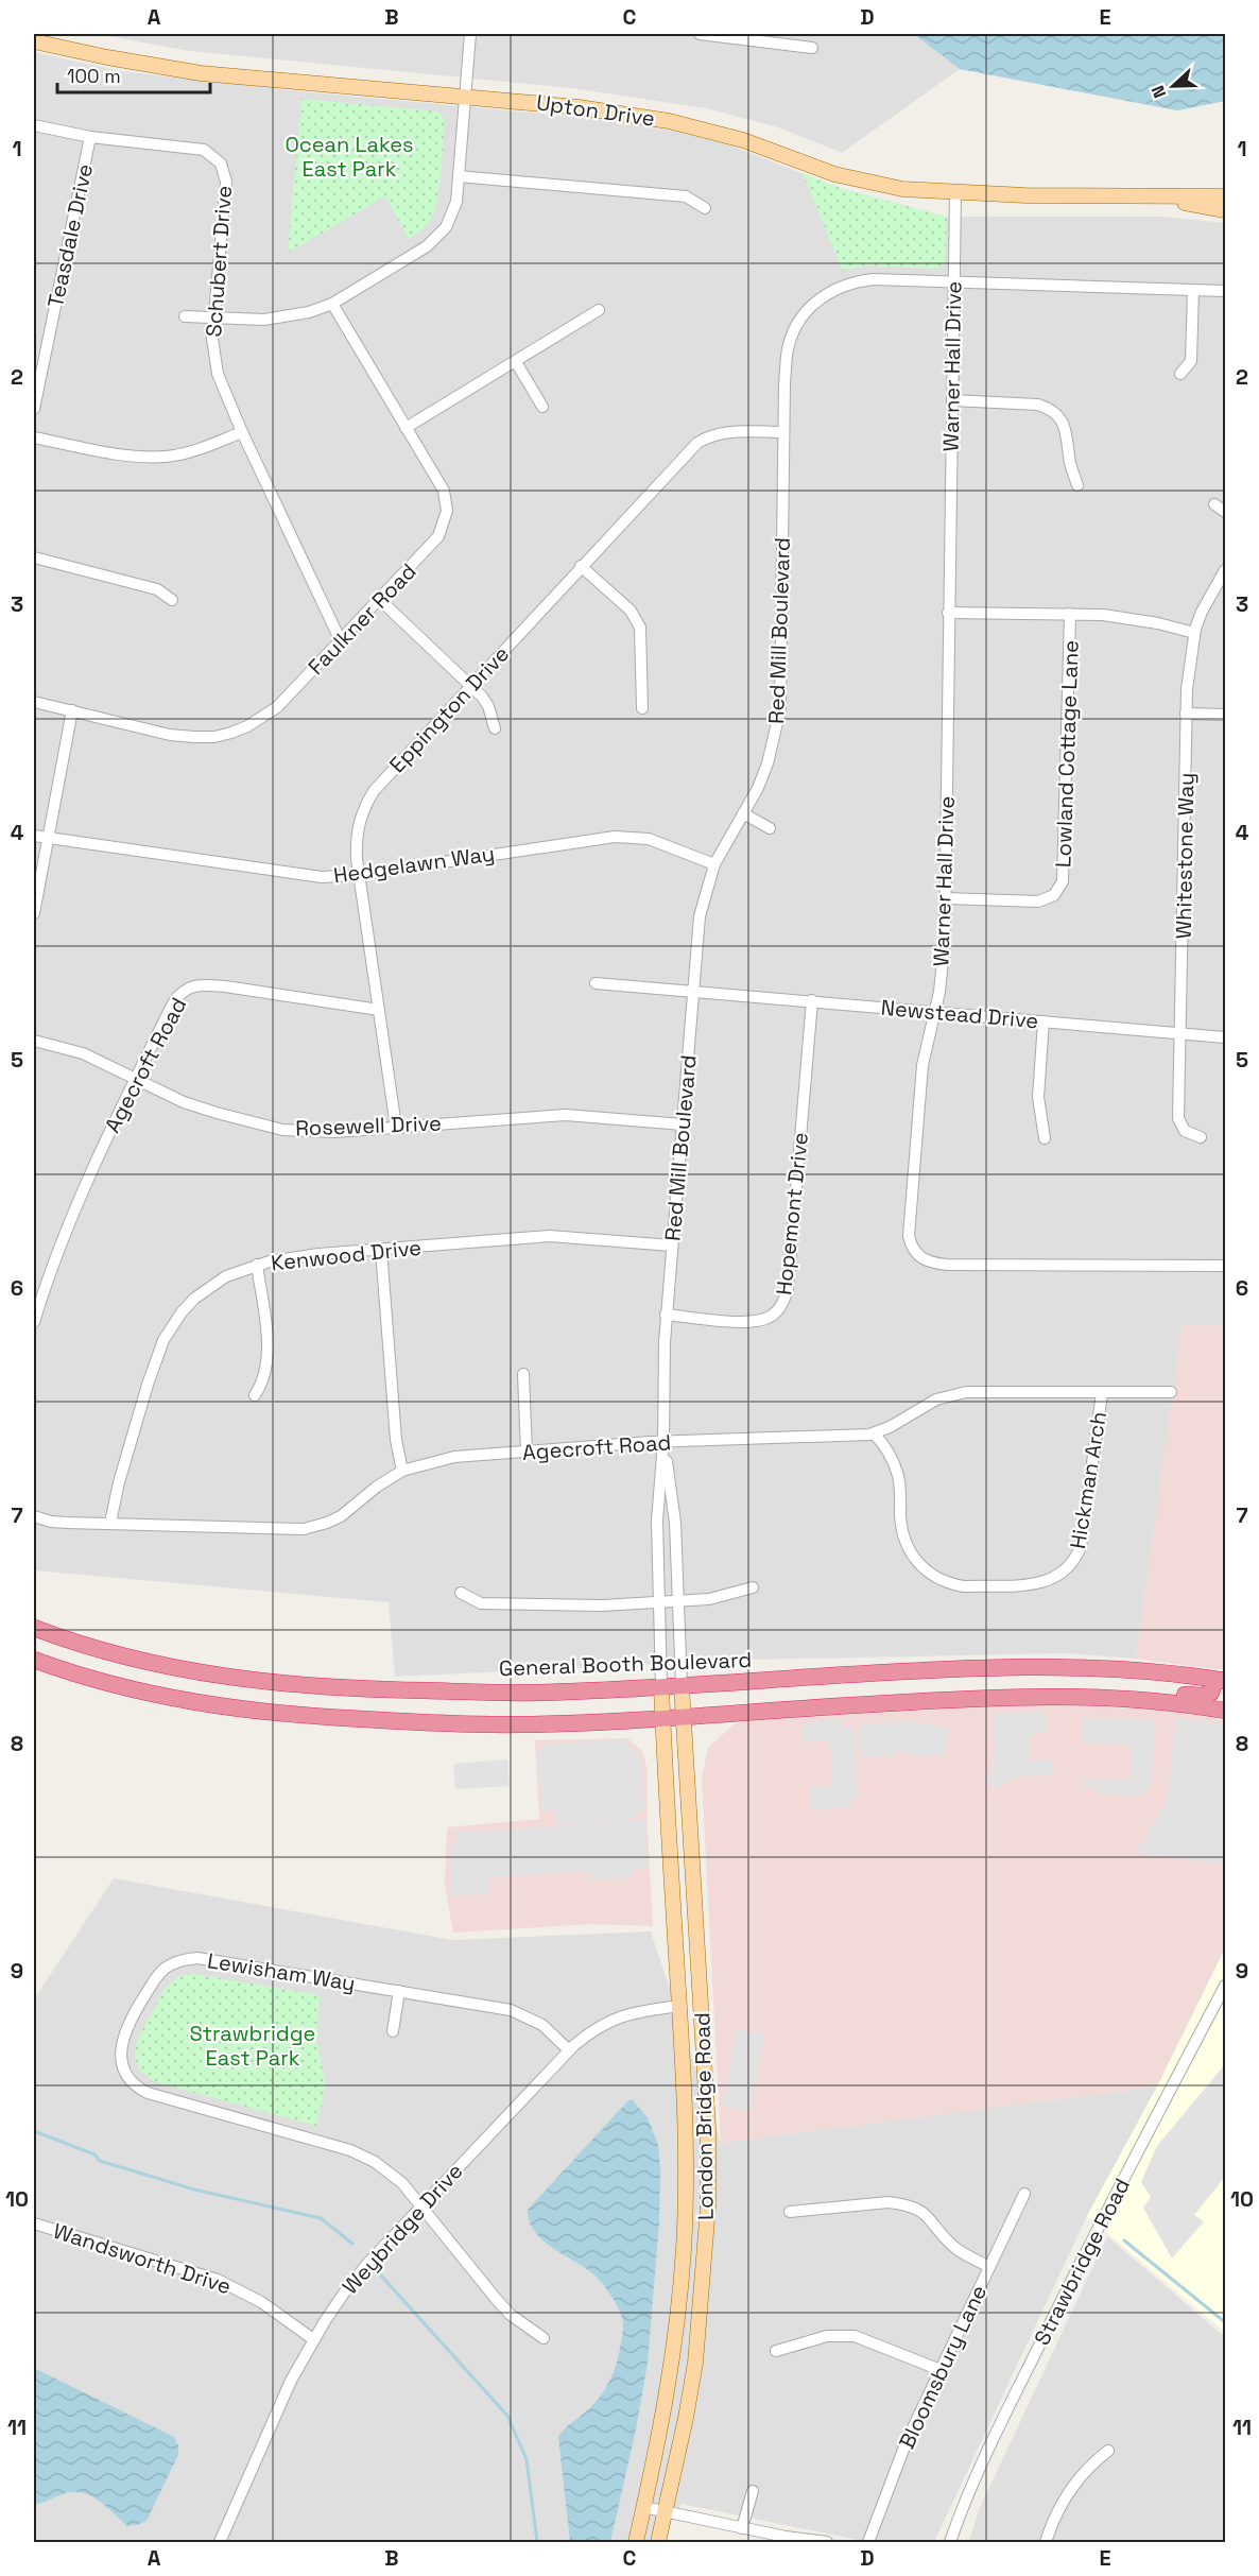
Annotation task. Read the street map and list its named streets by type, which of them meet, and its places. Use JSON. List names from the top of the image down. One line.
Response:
{"streets":{"highway":["General Booth Boulevard"],"main road":["Upton Drive","London Bridge Road"],"street":["Teasdale Drive","Schubert Drive","Warner Hall Drive","Faulkner Road","Red Mill Boulevard","Eppington Drive","Lowland Cottage Lane","Whitestone Way","Hedgelawn Way","Newstead Drive","Agecroft Road","Rosewell Drive","Hopemont Drive","Kenwood Drive","Hickman Arch","Lewisham Way","Weybridge Drive","Wandsworth Drive","Strawbridge Road","Bloomsbury Lane"]},"crossings":[["Upton Drive","Warner Hall Drive"],["Teasdale Drive","Schubert Drive"],["Schubert Drive","Faulkner Road"],["Warner Hall Drive","Red Mill Boulevard"],["Warner Hall Drive","Lowland Cottage Lane"],["Warner Hall Drive","Newstead Drive"],["Red Mill Boulevard","Eppington Drive"],["Red Mill Boulevard","Hedgelawn Way"],["Red Mill Boulevard","Newstead Drive"],["Red Mill Boulevard","Agecroft Road"],["Red Mill Boulevard","Rosewell Drive"],["Red Mill Boulevard","Hopemont Drive"],["Red Mill Boulevard","Kenwood Drive"],["Red Mill Boulevard","General Booth Boulevard"],["Red Mill Boulevard","London Bridge Road"],["Eppington Drive","Hedgelawn Way"],["Eppington Drive","Agecroft Road"],["Eppington Drive","Rosewell Drive"],["Whitestone Way","Newstead Drive"],["Newstead Drive","Hopemont Drive"],["Agecroft Road","Rosewell Drive"],["Agecroft Road","Kenwood Drive"],["Agecroft Road","Hickman Arch"],["General Booth Boulevard","London Bridge Road"],["Lewisham Way","Weybridge Drive"],["London Bridge Road","Weybridge Drive"],["Weybridge Drive","Wandsworth Drive"]],"parks":["Ocean Lakes East Park","Strawbridge East Park"],"scale_bar":"100 m","north":"left","grid":{"columns":["A","B","C","D","E"],"rows":["1","2","3","4","5","6","7","8","9","10","11"]}}
